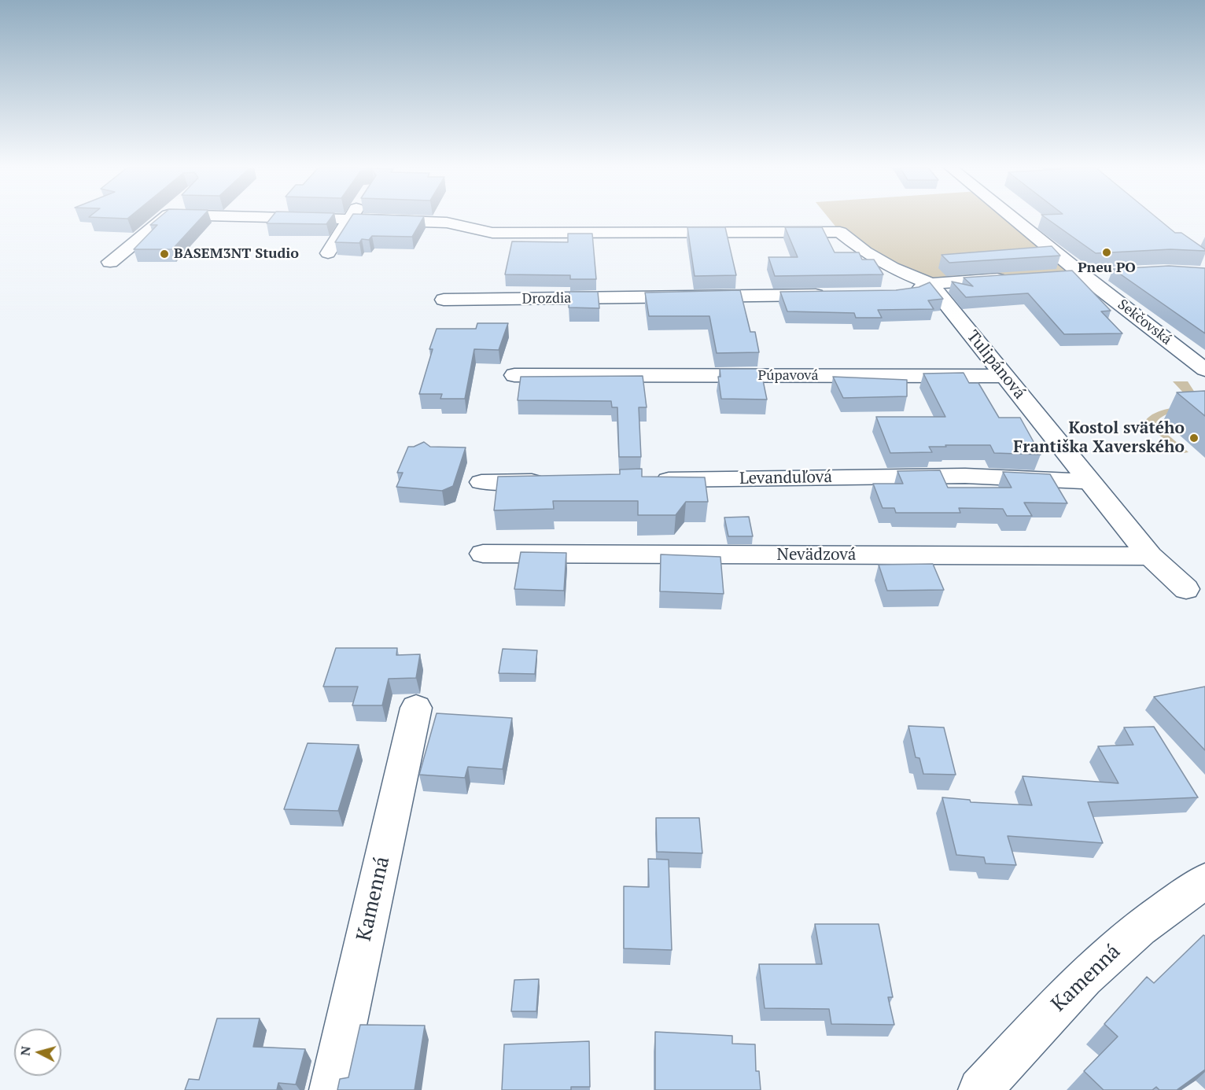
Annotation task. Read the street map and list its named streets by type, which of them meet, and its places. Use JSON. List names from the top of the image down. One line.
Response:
{"streets":{"street":["Drozdia","Sekčovská","Tulipánová","Púpavová","Levanduľová","Nevädzová","Kamenná"]},"crossings":[["Tulipánová","Púpavová"],["Tulipánová","Levanduľová"],["Tulipánová","Nevädzová"]],"places":["Pneu PO","BASEM3NT Studio","Kostol svätého Františka Xaverského"],"north":"left"}
